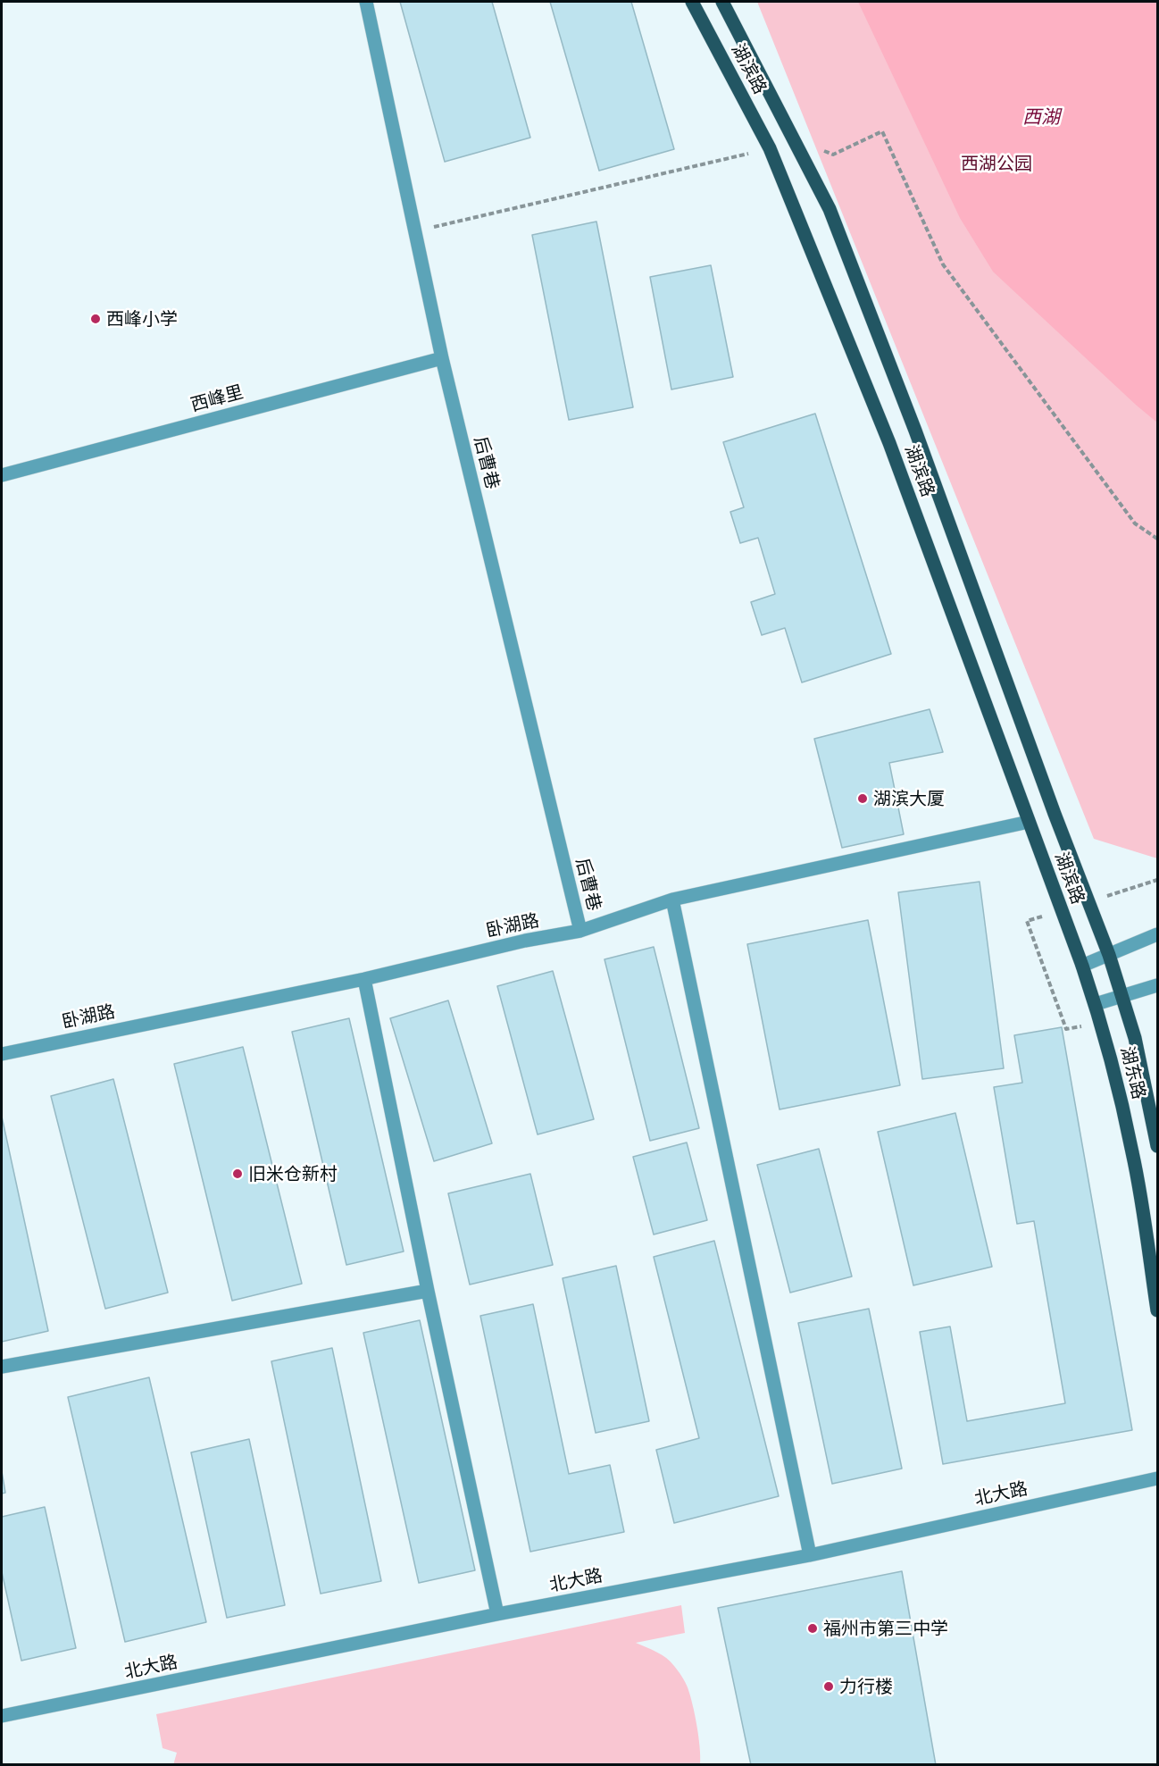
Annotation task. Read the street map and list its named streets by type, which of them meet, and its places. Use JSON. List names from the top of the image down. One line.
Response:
{"streets":{"main road":["湖滨路","湖东路"],"street":["西峰里","后曹巷","卧湖路","北大路"]},"crossings":[["湖滨路","卧湖路"],["湖滨路","湖东路"],["西峰里","后曹巷"],["后曹巷","卧湖路"]],"water":["西湖"],"parks":["西湖公园"],"places":["西峰小学","湖滨大厦","旧米仓新村","福州市第三中学","力行楼"]}
